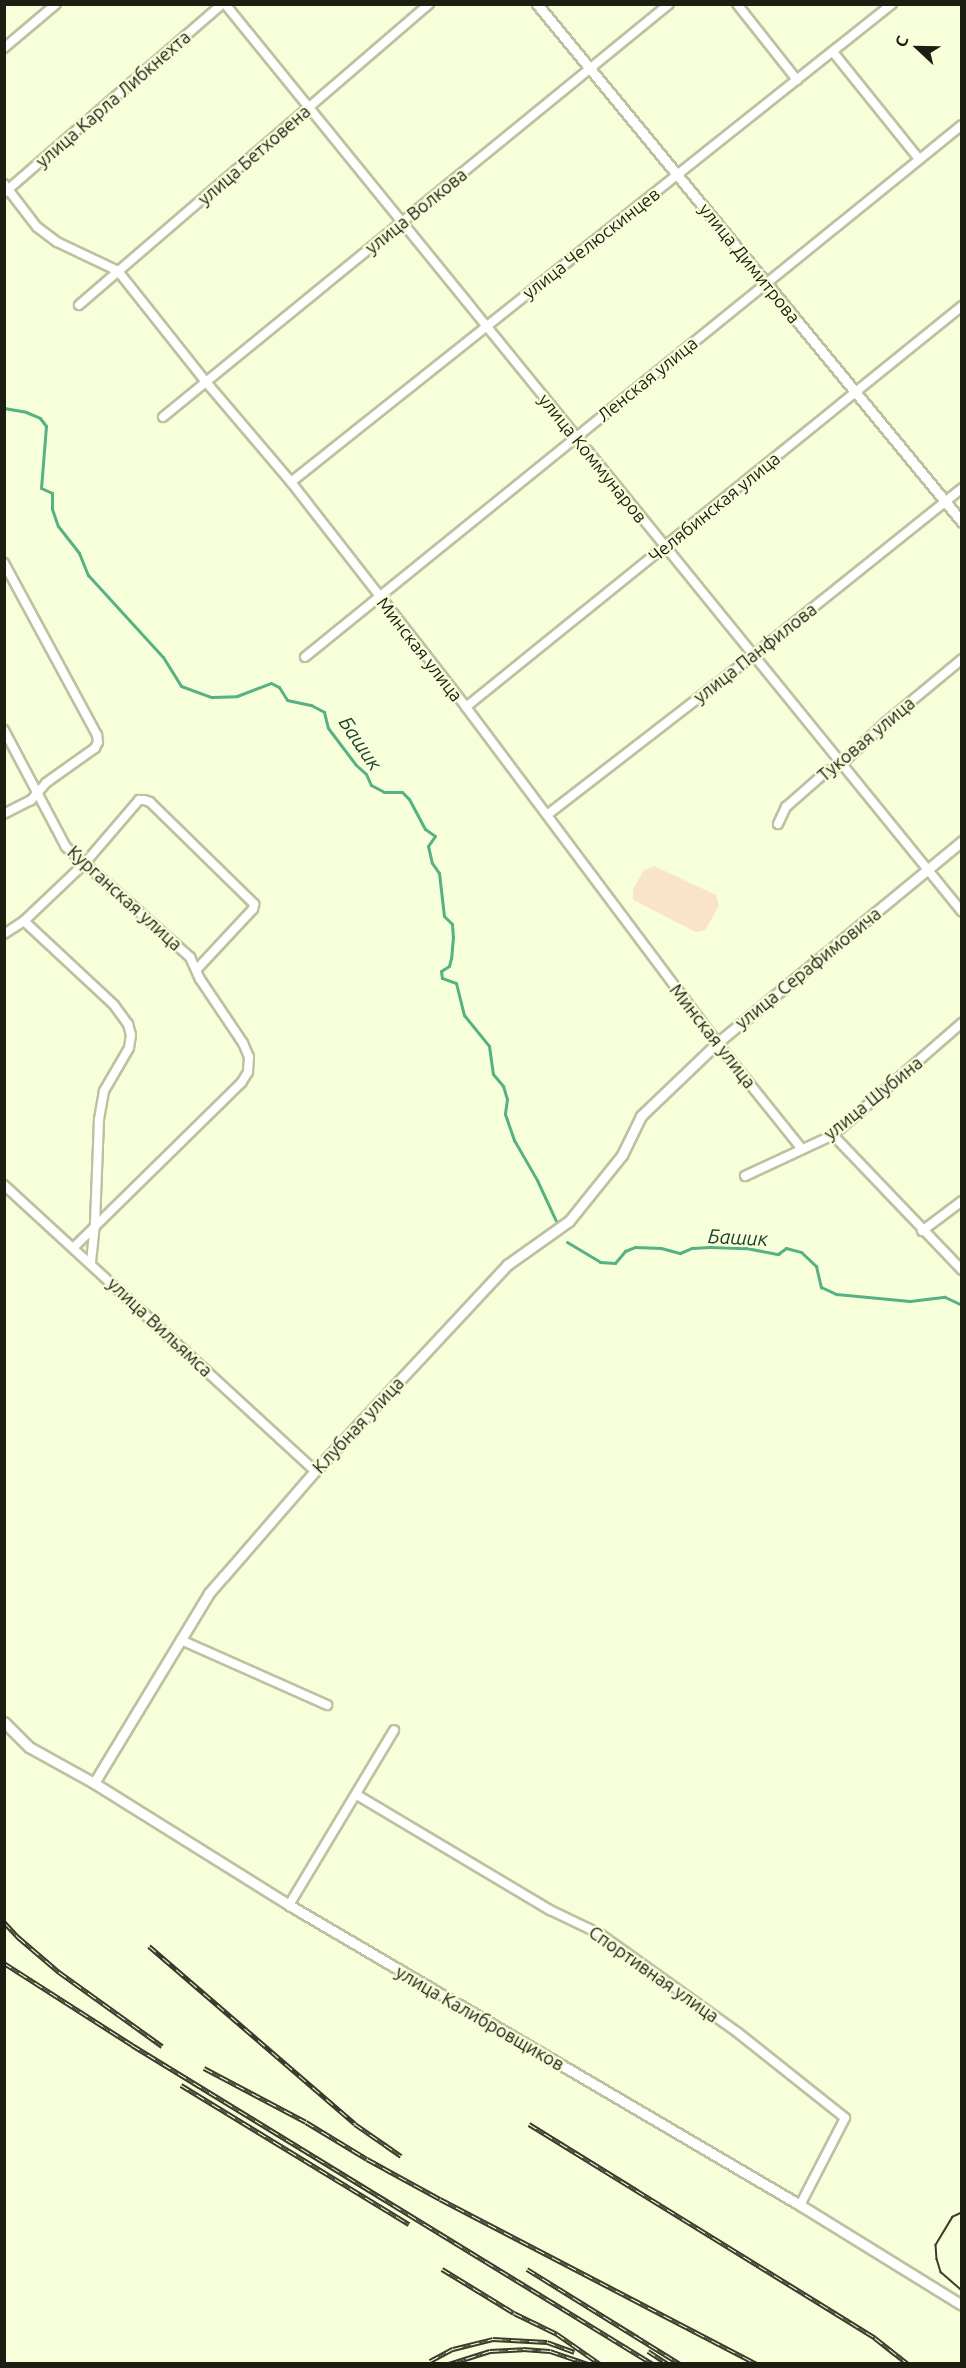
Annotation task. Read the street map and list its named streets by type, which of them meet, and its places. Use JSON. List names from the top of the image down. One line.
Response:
{"streets":{"street":["улица Карла Либкнехта","улица Бетховена","улица Волкова","улица Челюскинцев","улица Димитрова","Ленская улица","улица Коммунаров","Челябинская улица","Минская улица","улица Панфилова","Туковая улица","Курганская улица","улица Серафимовича","улица Шубина","улица Вильямса","Клубная улица","Спортивная улица","улица Калибровщиков"]},"crossings":[["улица Карла Либкнехта","улица Коммунаров"],["улица Карла Либкнехта","Минская улица"],["улица Бетховена","улица Коммунаров"],["улица Бетховена","Минская улица"],["улица Волкова","улица Димитрова"],["улица Волкова","улица Коммунаров"],["улица Волкова","Минская улица"],["улица Челюскинцев","улица Димитрова"],["улица Челюскинцев","улица Коммунаров"],["улица Челюскинцев","Минская улица"],["улица Димитрова","Ленская улица"],["улица Димитрова","Челябинская улица"],["улица Димитрова","улица Панфилова"],["Ленская улица","улица Коммунаров"],["Ленская улица","Минская улица"],["улица Коммунаров","Челябинская улица"],["улица Коммунаров","улица Панфилова"],["улица Коммунаров","Туковая улица"],["улица Коммунаров","улица Серафимовича"],["Челябинская улица","Минская улица"],["Минская улица","улица Панфилова"],["Минская улица","улица Серафимовича"],["Минская улица","улица Шубина"],["улица Серафимовича","Клубная улица"],["улица Вильямса","Клубная улица"],["Клубная улица","улица Калибровщиков"],["Спортивная улица","улица Калибровщиков"]],"water":["Башик"],"north":"left"}
